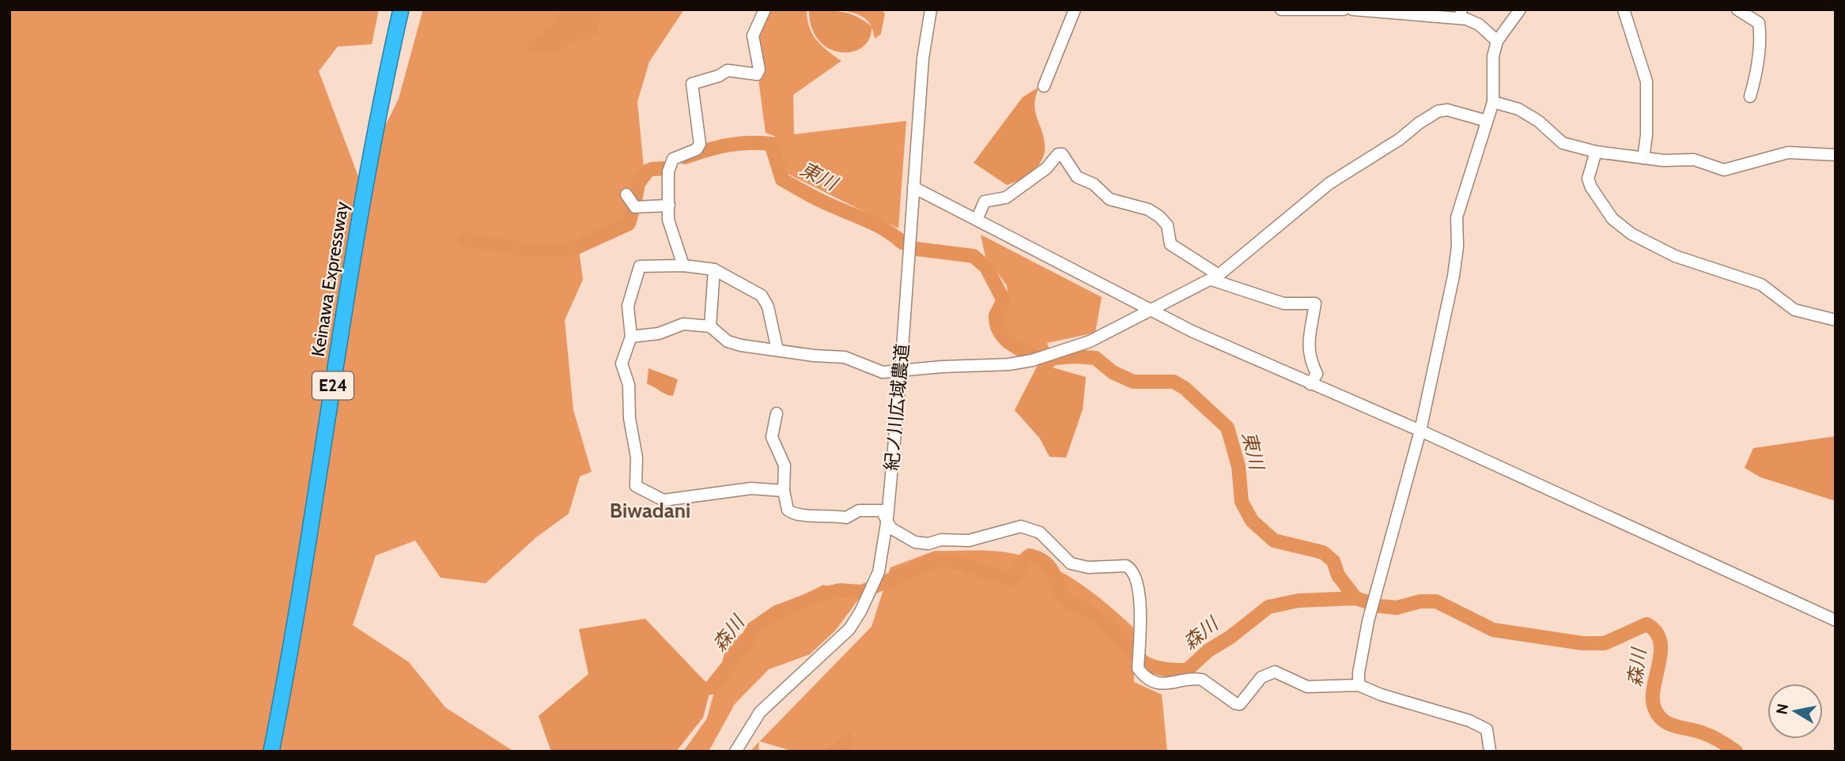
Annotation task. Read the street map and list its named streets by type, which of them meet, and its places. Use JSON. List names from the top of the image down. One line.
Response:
{"streets":{"highway":["Keinawa Expressway","E24"],"street":["紀ノ川広域農道"]},"districts":["Biwadani"],"water":["東川","森川"],"north":"left"}
